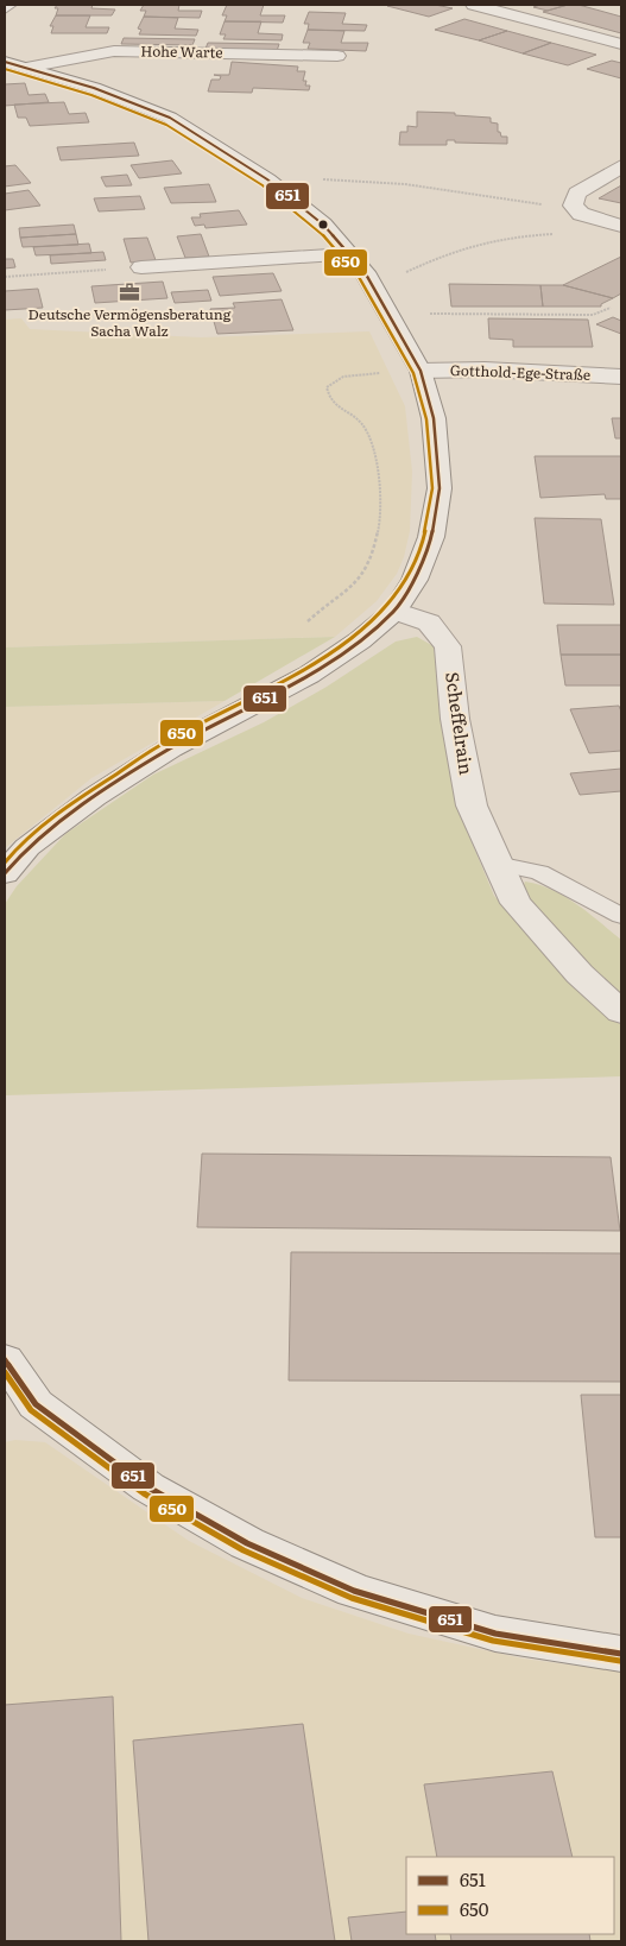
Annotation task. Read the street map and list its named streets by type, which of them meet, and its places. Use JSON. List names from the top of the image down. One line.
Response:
{"streets":{"main road":["Hohe Warte","Gotthold-Ege-Straße","Scheffelrain"]},"places":{"office":["Deutsche Vermögensberatung Sacha Walz"]},"lines":["transit line 651","transit line 650"],"legend":["651","650"]}
